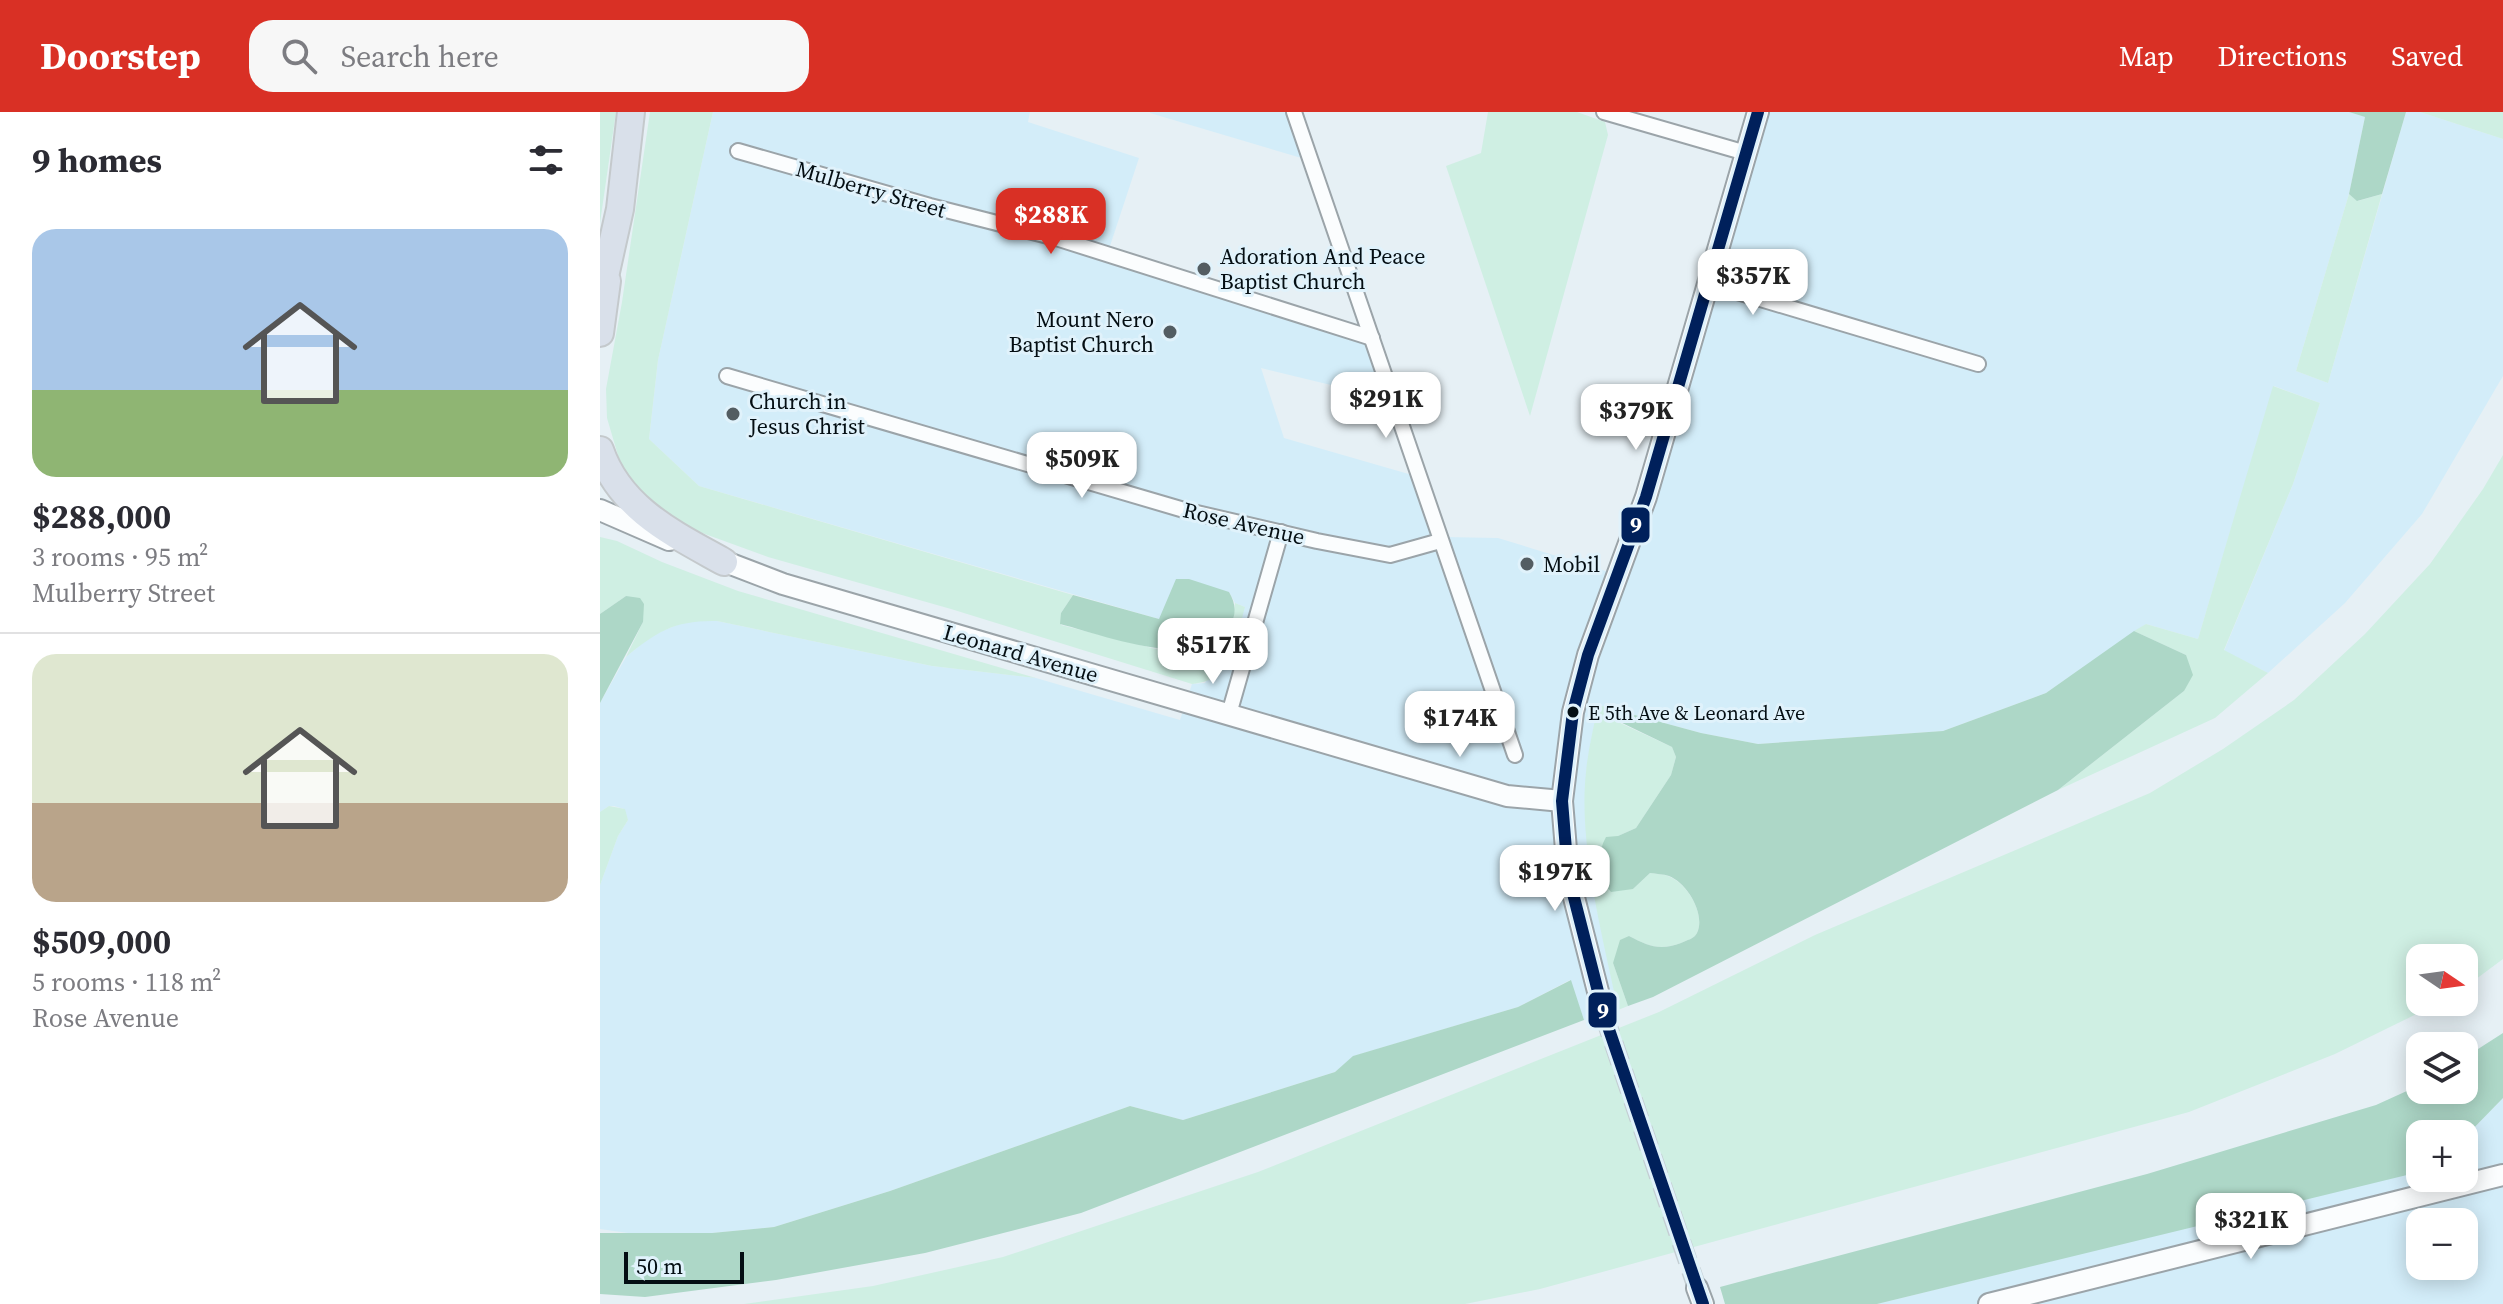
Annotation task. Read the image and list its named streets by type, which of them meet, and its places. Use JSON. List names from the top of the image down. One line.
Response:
{"streets":{"main road":["Leonard Avenue"],"street":["Mulberry Street","Rose Avenue"]},"places":["Adoration And Peace Baptist Church","Mount Nero Baptist Church","Church in Jesus Christ","Mobil","E 5th Ave & Leonard Ave"],"lines":["transit line 9"],"scale_bar":"50 m","north":"right","page":{"header":"Doorstep","search":"Search here","nav":["Map","Directions","Saved"],"heading":"9 homes","price":["$288K","$357K","$291K","$379K","$509K","$517K","$174K","$197K","$321K"],"list":[{"name":"$288,000","note":"3 rooms · 95 m² · Mulberry Street"},{"name":"$509,000","note":"5 rooms · 118 m² · Rose Avenue"}],"map_buttons":["+","−"],"scale":"50 m"}}
